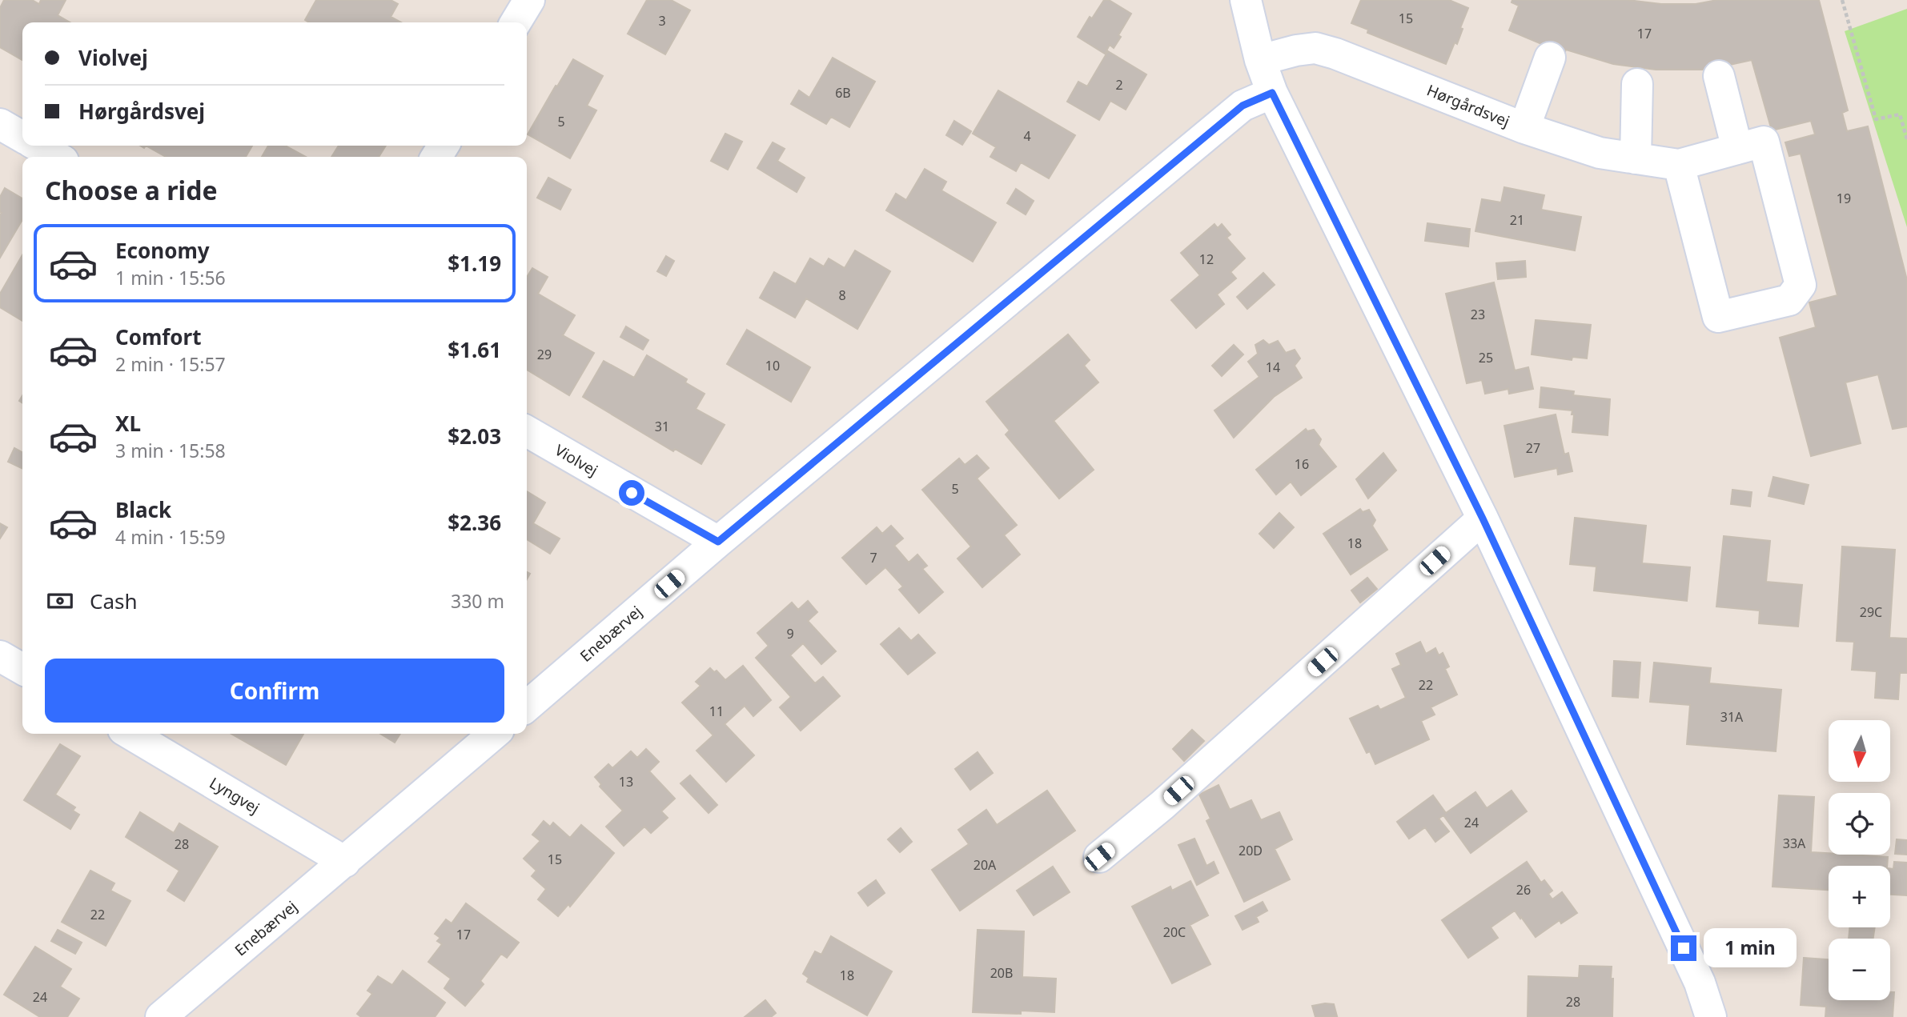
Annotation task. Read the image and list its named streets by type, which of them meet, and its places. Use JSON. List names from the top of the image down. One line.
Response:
{"streets":{"street":["Hørgårdsvej","Violvej","Enebærvej","Lyngvej"]},"crossings":[["Violvej","Enebærvej"],["Enebærvej","Lyngvej"]],"house_numbers":["15","3","17","2","6B","5","4","19","21","12","8","23","29","25","10","14","31","27","16","5","18","7","29C","9","22","11","31A","13","24","33A","28","20D","15","20A","26","22","20C","17","20B","18","24","28"],"north":"bottom","page":{"banner":["Violvej","Hørgårdsvej"],"heading":"Choose a ride","list":[{"name":"Economy","note":"1 min · 15:56","value":"$1.19"},{"name":"Comfort","note":"2 min · 15:57","value":"$1.61"},{"name":"XL","note":"3 min · 15:58","value":"$2.03"},{"name":"Black","note":"4 min · 15:59","value":"$2.36"}],"pay":["Cash","330 m"],"buttons":"Confirm","map_buttons":["+","−"],"bubble":"1 min"}}
